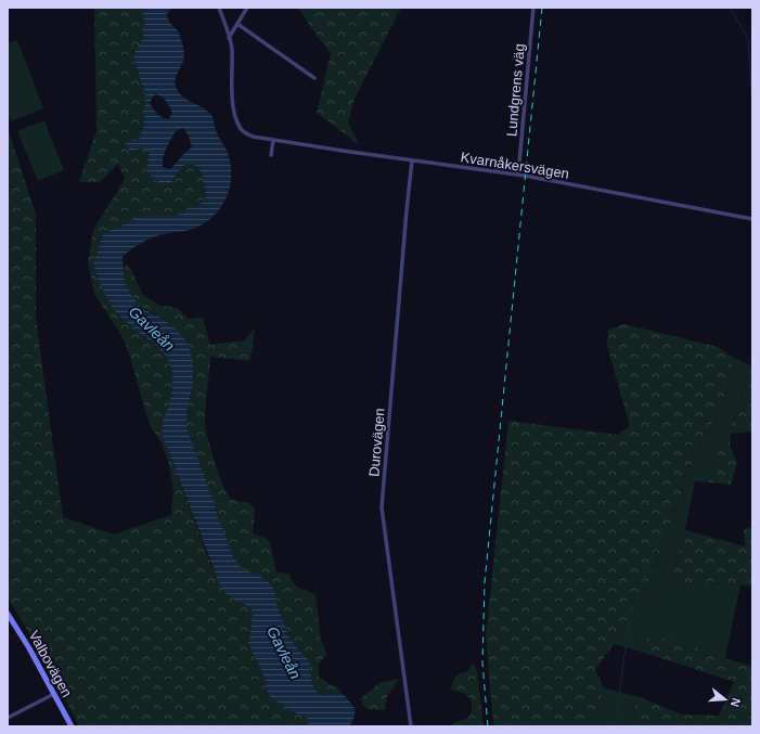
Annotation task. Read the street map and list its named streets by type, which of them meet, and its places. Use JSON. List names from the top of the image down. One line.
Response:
{"streets":{"main road":["Valbovägen"],"street":["Lundgrens väg","Kvarnåkersvägen","Durovägen"]},"crossings":[["Lundgrens väg","Kvarnåkersvägen"],["Kvarnåkersvägen","Durovägen"]],"water":["Gavleån"],"north":"right"}
